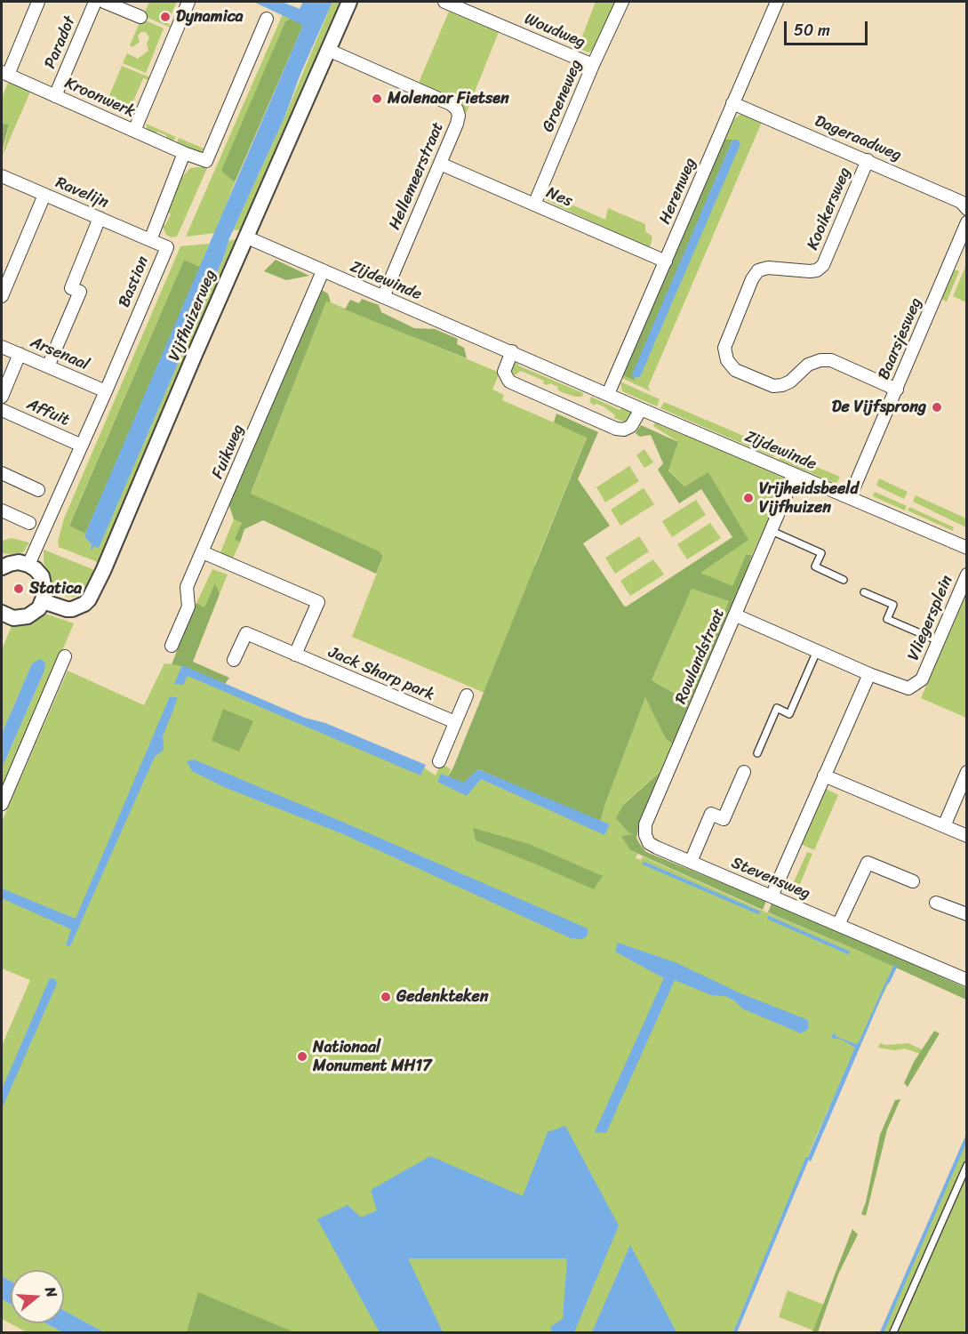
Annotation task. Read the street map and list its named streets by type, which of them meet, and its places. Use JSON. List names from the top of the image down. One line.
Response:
{"streets":{"street":["Woudweg","Paradot","Groeneweg","Kroonwerk","Dageraadweg","Hellemeerstraat","Herenweg","Ravelijn","Nes","Kooikersweg","Zijdewinde","Bastion","Vijfhuizerweg","Baarsjesweg","Arsenaal","Affuit","Fuikweg","Vliegersplein","Rowlandstraat","Jack Sharp park","Stevensweg"]},"crossings":[["Woudweg","Groeneweg"],["Paradot","Kroonwerk"],["Groeneweg","Nes"],["Kroonwerk","Bastion"],["Dageraadweg","Herenweg"],["Dageraadweg","Kooikersweg"],["Hellemeerstraat","Nes"],["Hellemeerstraat","Zijdewinde"],["Hellemeerstraat","Vijfhuizerweg"],["Herenweg","Nes"],["Herenweg","Zijdewinde"],["Ravelijn","Bastion"],["Kooikersweg","Baarsjesweg"],["Zijdewinde","Vijfhuizerweg"],["Zijdewinde","Baarsjesweg"],["Zijdewinde","Fuikweg"],["Zijdewinde","Rowlandstraat"],["Bastion","Arsenaal"],["Bastion","Affuit"],["Vliegersplein","Rowlandstraat"],["Rowlandstraat","Stevensweg"]],"places":["Dynamica","Molenaar Fietsen","De Vijfsprong","Vrijheidsbeeld Vijfhuizen","Statica","Gedenkteken","Nationaal Monument MH17"],"scale_bar":"50 m","north":"right"}
